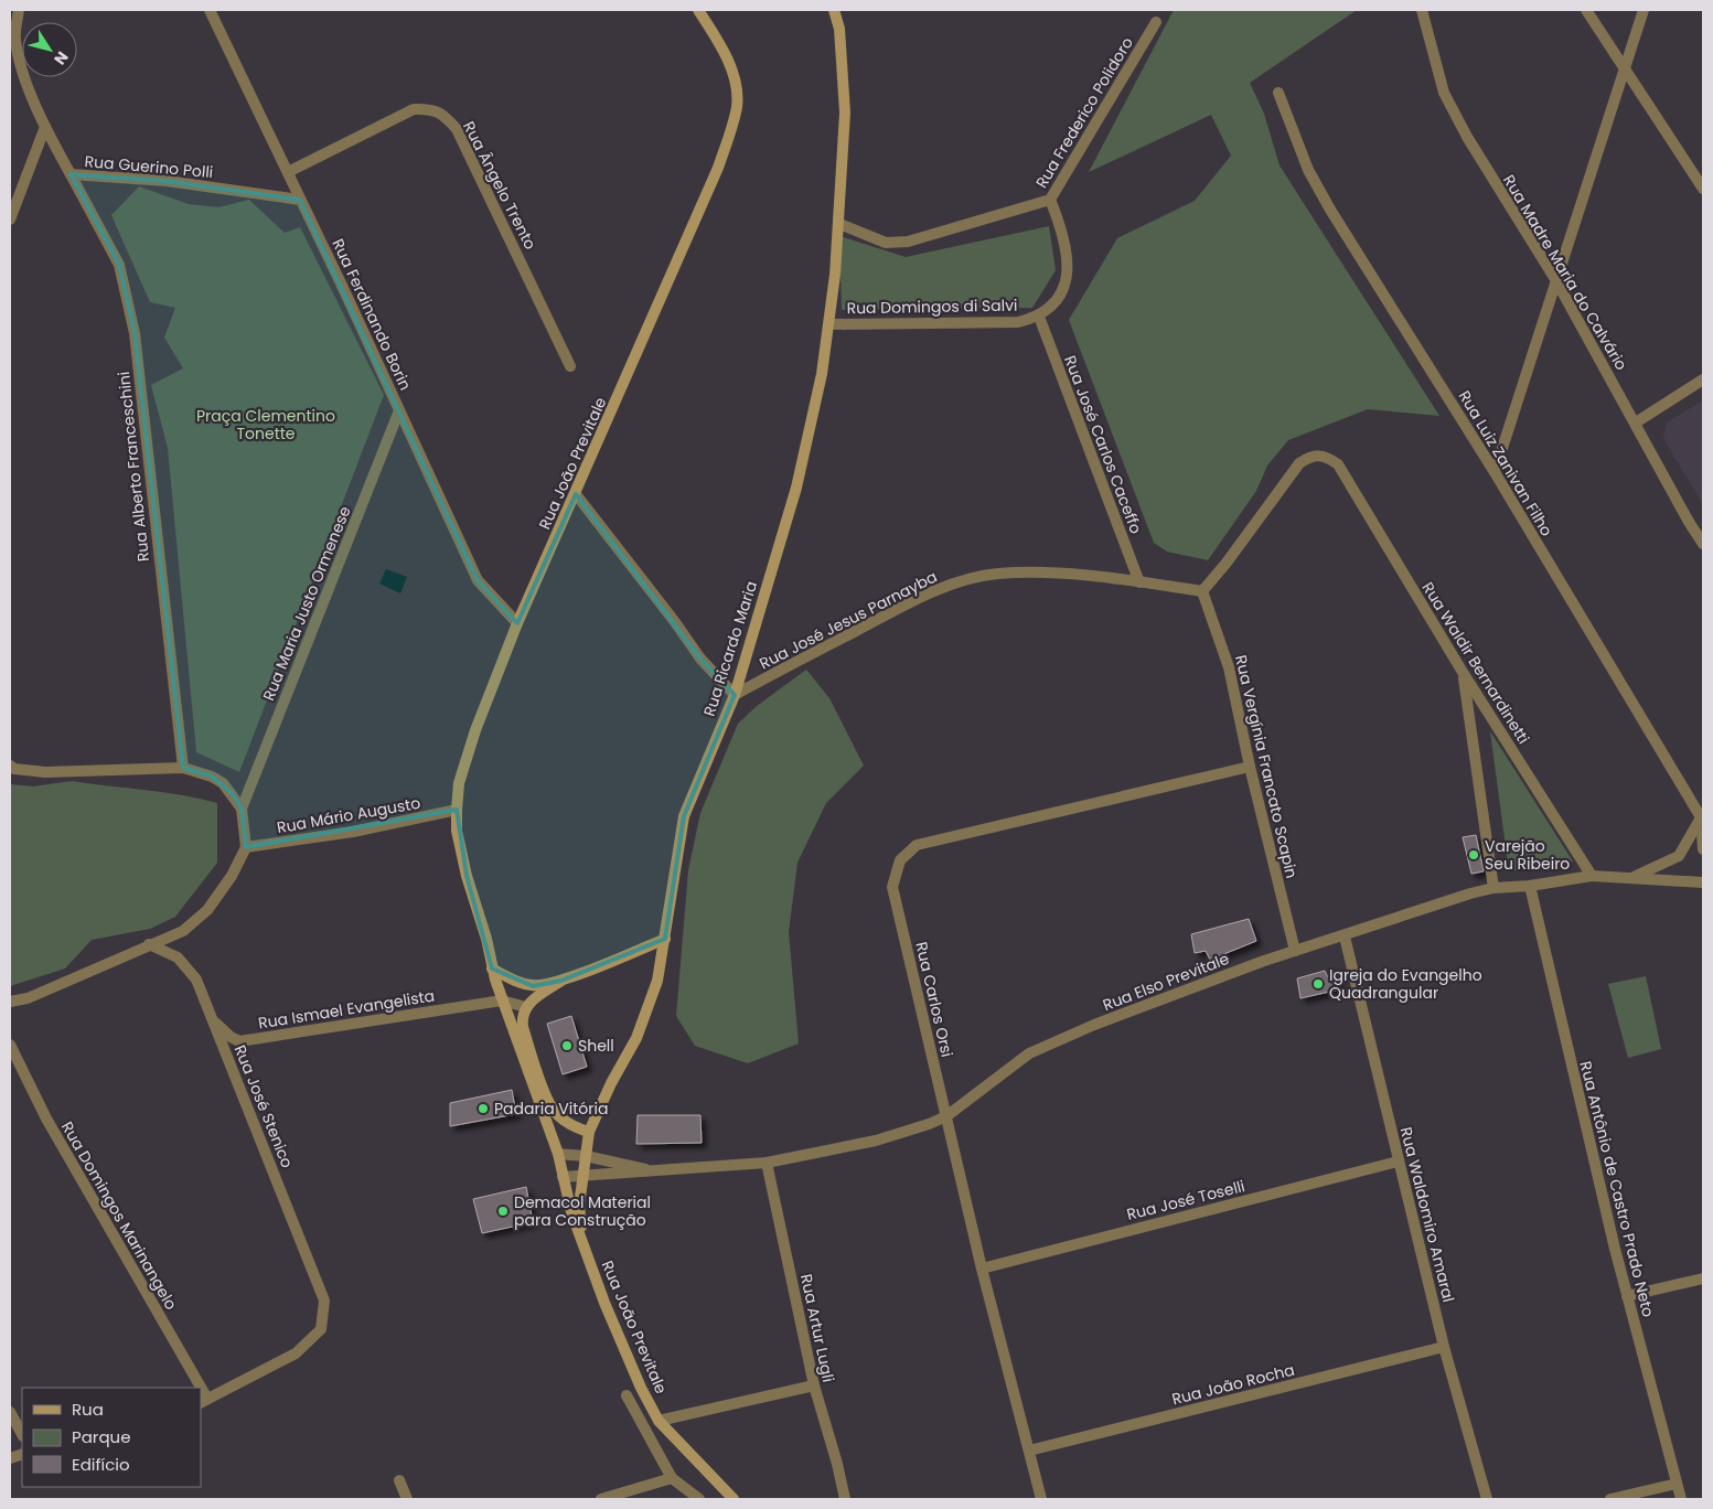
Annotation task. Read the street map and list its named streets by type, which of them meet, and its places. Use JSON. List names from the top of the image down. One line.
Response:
{"streets":{"main road":["Rua João Previtale","Rua Ricardo Maria"],"street":["Rua Frederico Polidoro","Rua Guerino Polli","Rua Ângelo Trento","Rua Madre Maria do Calvário","Rua Domingos di Salvi","Rua Ferdinando Borin","Rua José Carlos Caceffo","Rua Luiz Zanivan Filho","Rua Alberto Franceschini","Rua Maria Justo Ormenese","Rua José Jesus Parnayba","Rua Waldir Bernardinetti","Rua Vergínia Francato Scapin","Rua Mário Augusto","Rua Elso Previtale","Rua Carlos Orsi","Rua Ismael Evangelista","Rua José Stenico","Rua Antônio de Castro Prado Neto","Rua José Toselli","Rua Waldomiro Amaral","Rua Domingos Marinangelo","Rua Artur Lugli","Rua João Rocha"]},"crossings":[["Rua Frederico Polidoro","Rua Domingos di Salvi"],["Rua Frederico Polidoro","Rua Ricardo Maria"],["Rua Guerino Polli","Rua Ferdinando Borin"],["Rua Guerino Polli","Rua Alberto Franceschini"],["Rua Ângelo Trento","Rua Ferdinando Borin"],["Rua Domingos di Salvi","Rua José Carlos Caceffo"],["Rua Domingos di Salvi","Rua Ricardo Maria"],["Rua Ferdinando Borin","Rua João Previtale"],["Rua Ferdinando Borin","Rua Maria Justo Ormenese"],["Rua José Carlos Caceffo","Rua José Jesus Parnayba"],["Rua João Previtale","Rua Ricardo Maria"],["Rua João Previtale","Rua Mário Augusto"],["Rua João Previtale","Rua Elso Previtale"],["Rua João Previtale","Rua Ismael Evangelista"],["Rua José Jesus Parnayba","Rua Ricardo Maria"],["Rua José Jesus Parnayba","Rua Waldir Bernardinetti"],["Rua José Jesus Parnayba","Rua Vergínia Francato Scapin"],["Rua Waldir Bernardinetti","Rua Vergínia Francato Scapin"],["Rua Waldir Bernardinetti","Rua Elso Previtale"],["Rua Vergínia Francato Scapin","Rua Elso Previtale"],["Rua Vergínia Francato Scapin","Rua Carlos Orsi"],["Rua Elso Previtale","Rua Carlos Orsi"],["Rua Elso Previtale","Rua Antônio de Castro Prado Neto"],["Rua Elso Previtale","Rua Waldomiro Amaral"],["Rua Elso Previtale","Rua Artur Lugli"],["Rua Carlos Orsi","Rua José Toselli"],["Rua Carlos Orsi","Rua João Rocha"],["Rua Ismael Evangelista","Rua José Stenico"],["Rua José Toselli","Rua Waldomiro Amaral"],["Rua Waldomiro Amaral","Rua João Rocha"]],"parks":["Praça Clementino Tonette"],"places":["Varejão Seu Ribeiro","Igreja do Evangelho Quadrangular","Shell","Padaria Vitória","Demacol Material para Construção"],"legend":["Rua","Parque","Edifício"],"north":"bottom right"}
